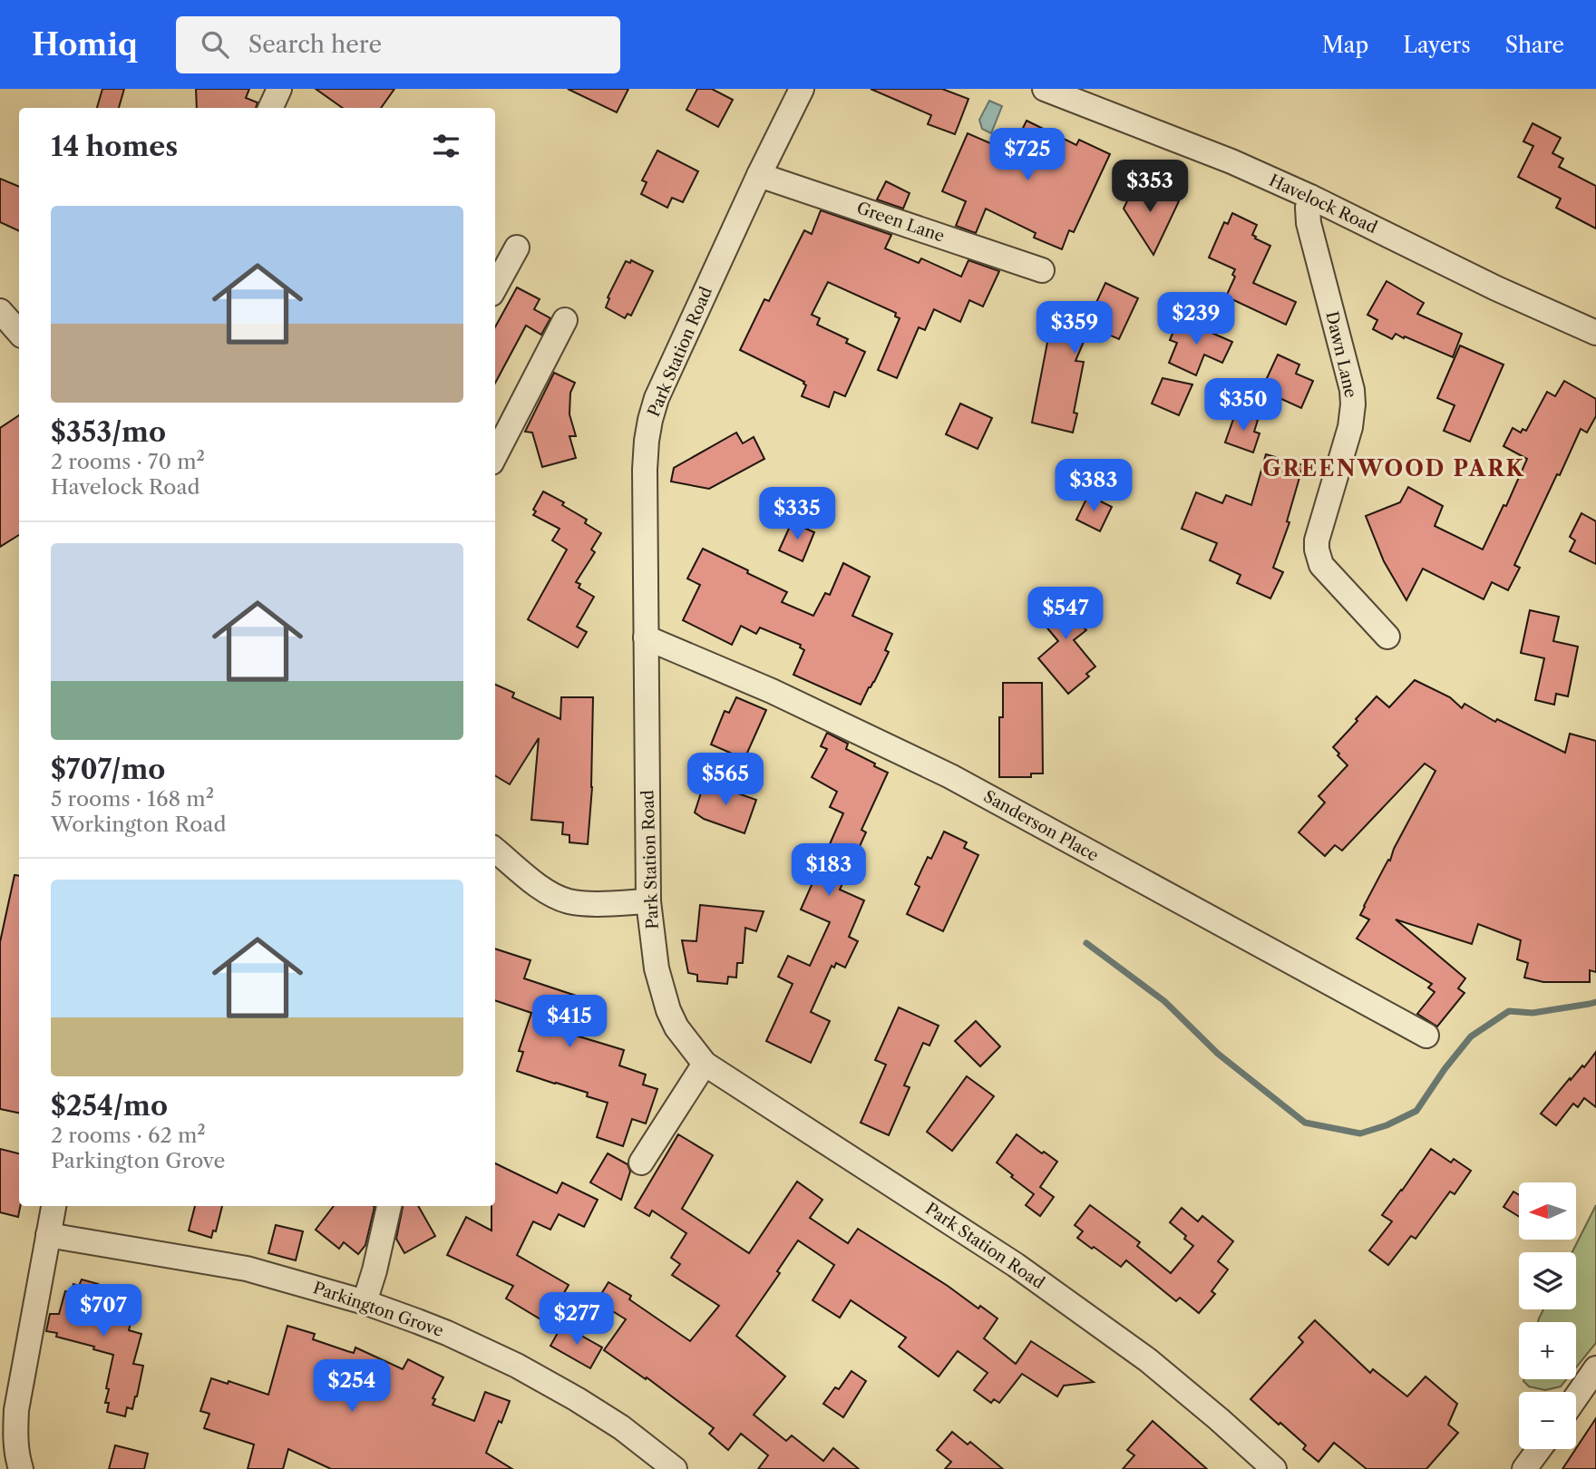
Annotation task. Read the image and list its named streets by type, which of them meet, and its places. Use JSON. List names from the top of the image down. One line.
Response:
{"streets":{"street":["Havelock Road","Green Lane","Park Station Road","Dawn Lane","Sanderson Place","Parkington Grove"]},"crossings":[["Havelock Road","Dawn Lane"],["Green Lane","Park Station Road"],["Park Station Road","Sanderson Place"]],"districts":["GREENWOOD PARK"],"north":"left","page":{"header":"Homiq","search":"Search here","nav":["Map","Layers","Share"],"heading":"14 homes","price":["$725","$353","$239","$359","$350","$383","$335","$547","$565","$183","$415","$707","$277","$254"],"list":[{"name":"$353/mo","note":"2 rooms · 70 m² · Havelock Road"},{"name":"$707/mo","note":"5 rooms · 168 m² · Workington Road"},{"name":"$254/mo","note":"2 rooms · 62 m² · Parkington Grove"}],"map_buttons":["+","−"]}}
